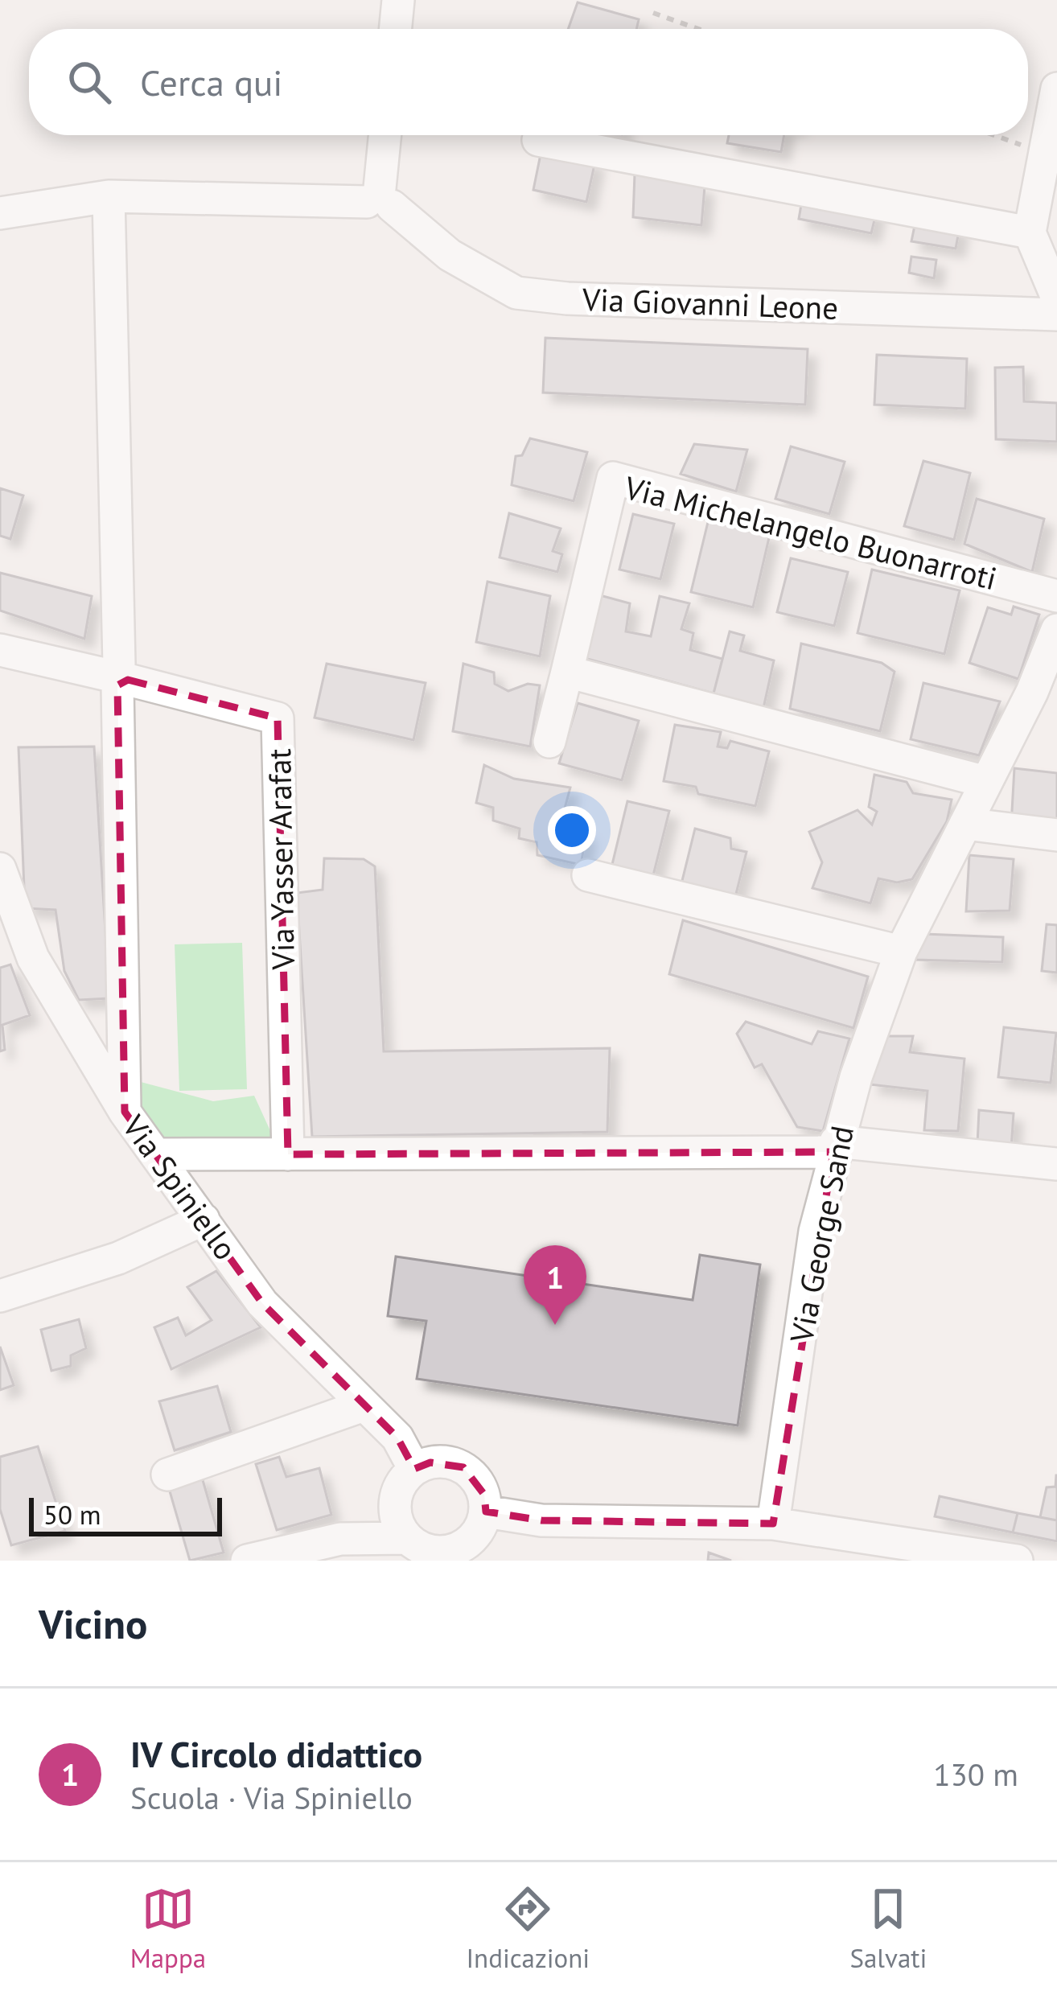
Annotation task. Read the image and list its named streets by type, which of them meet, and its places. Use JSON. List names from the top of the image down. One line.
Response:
{"streets":{"street":["Via Giovanni Leone","Via Michelangelo Buonarroti","Via Yasser Arafat","Via Spiniello","Via George Sand"]},"scale_bar":"50 m","page":{"search":"Cerca qui","pins":"1","scale":"50 m","heading":"Vicino","list":[{"mark":"1","name":"IV Circolo didattico","note":"Scuola · Via Spiniello","value":"130 m"}],"nav":["Mappa","Indicazioni","Salvati"]}}
